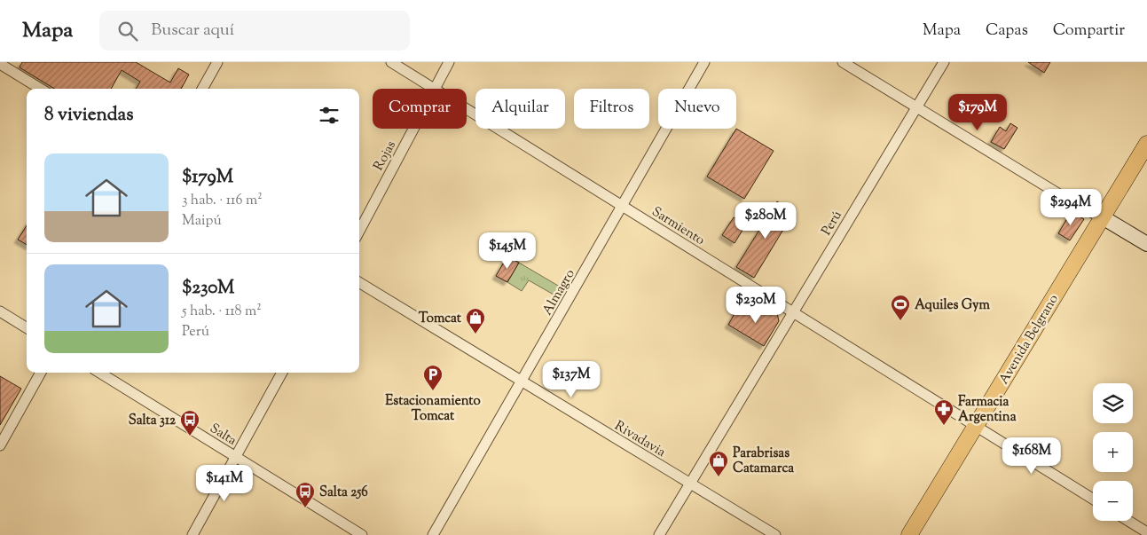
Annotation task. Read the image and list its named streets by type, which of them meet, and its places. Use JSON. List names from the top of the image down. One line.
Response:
{"streets":{"main road":["Avenida Belgrano"],"street":["Rojas","Perú","Sarmiento","Almagro","Salta","Rivadavia"]},"crossings":[["Perú","Sarmiento"],["Perú","Rivadavia"],["Sarmiento","Almagro"],["Sarmiento","Avenida Belgrano"],["Almagro","Rivadavia"]],"places":{"sports":["Aquiles Gym"],"shop":["Tomcat","Parabrisas Catamarca"],"parking":["Estacionamiento Tomcat"],"pharmacy":["Farmacia Argentina"],"bus stop":["Salta 312","Salta 256"]},"page":{"header":"Mapa","search":"Buscar aquí","nav":["Mapa","Capas","Compartir"],"chip":["Comprar","Alquilar","Filtros","Nuevo"],"heading":"8 viviendas","price":["$179M","$294M","$280M","$145M","$230M","$137M","$168M","$141M"],"list":[{"name":"$179M","note":"3 hab. · 116 m² · Maipú"},{"name":"$230M","note":"5 hab. · 118 m² · Perú"}],"map_buttons":["+","−"]}}
